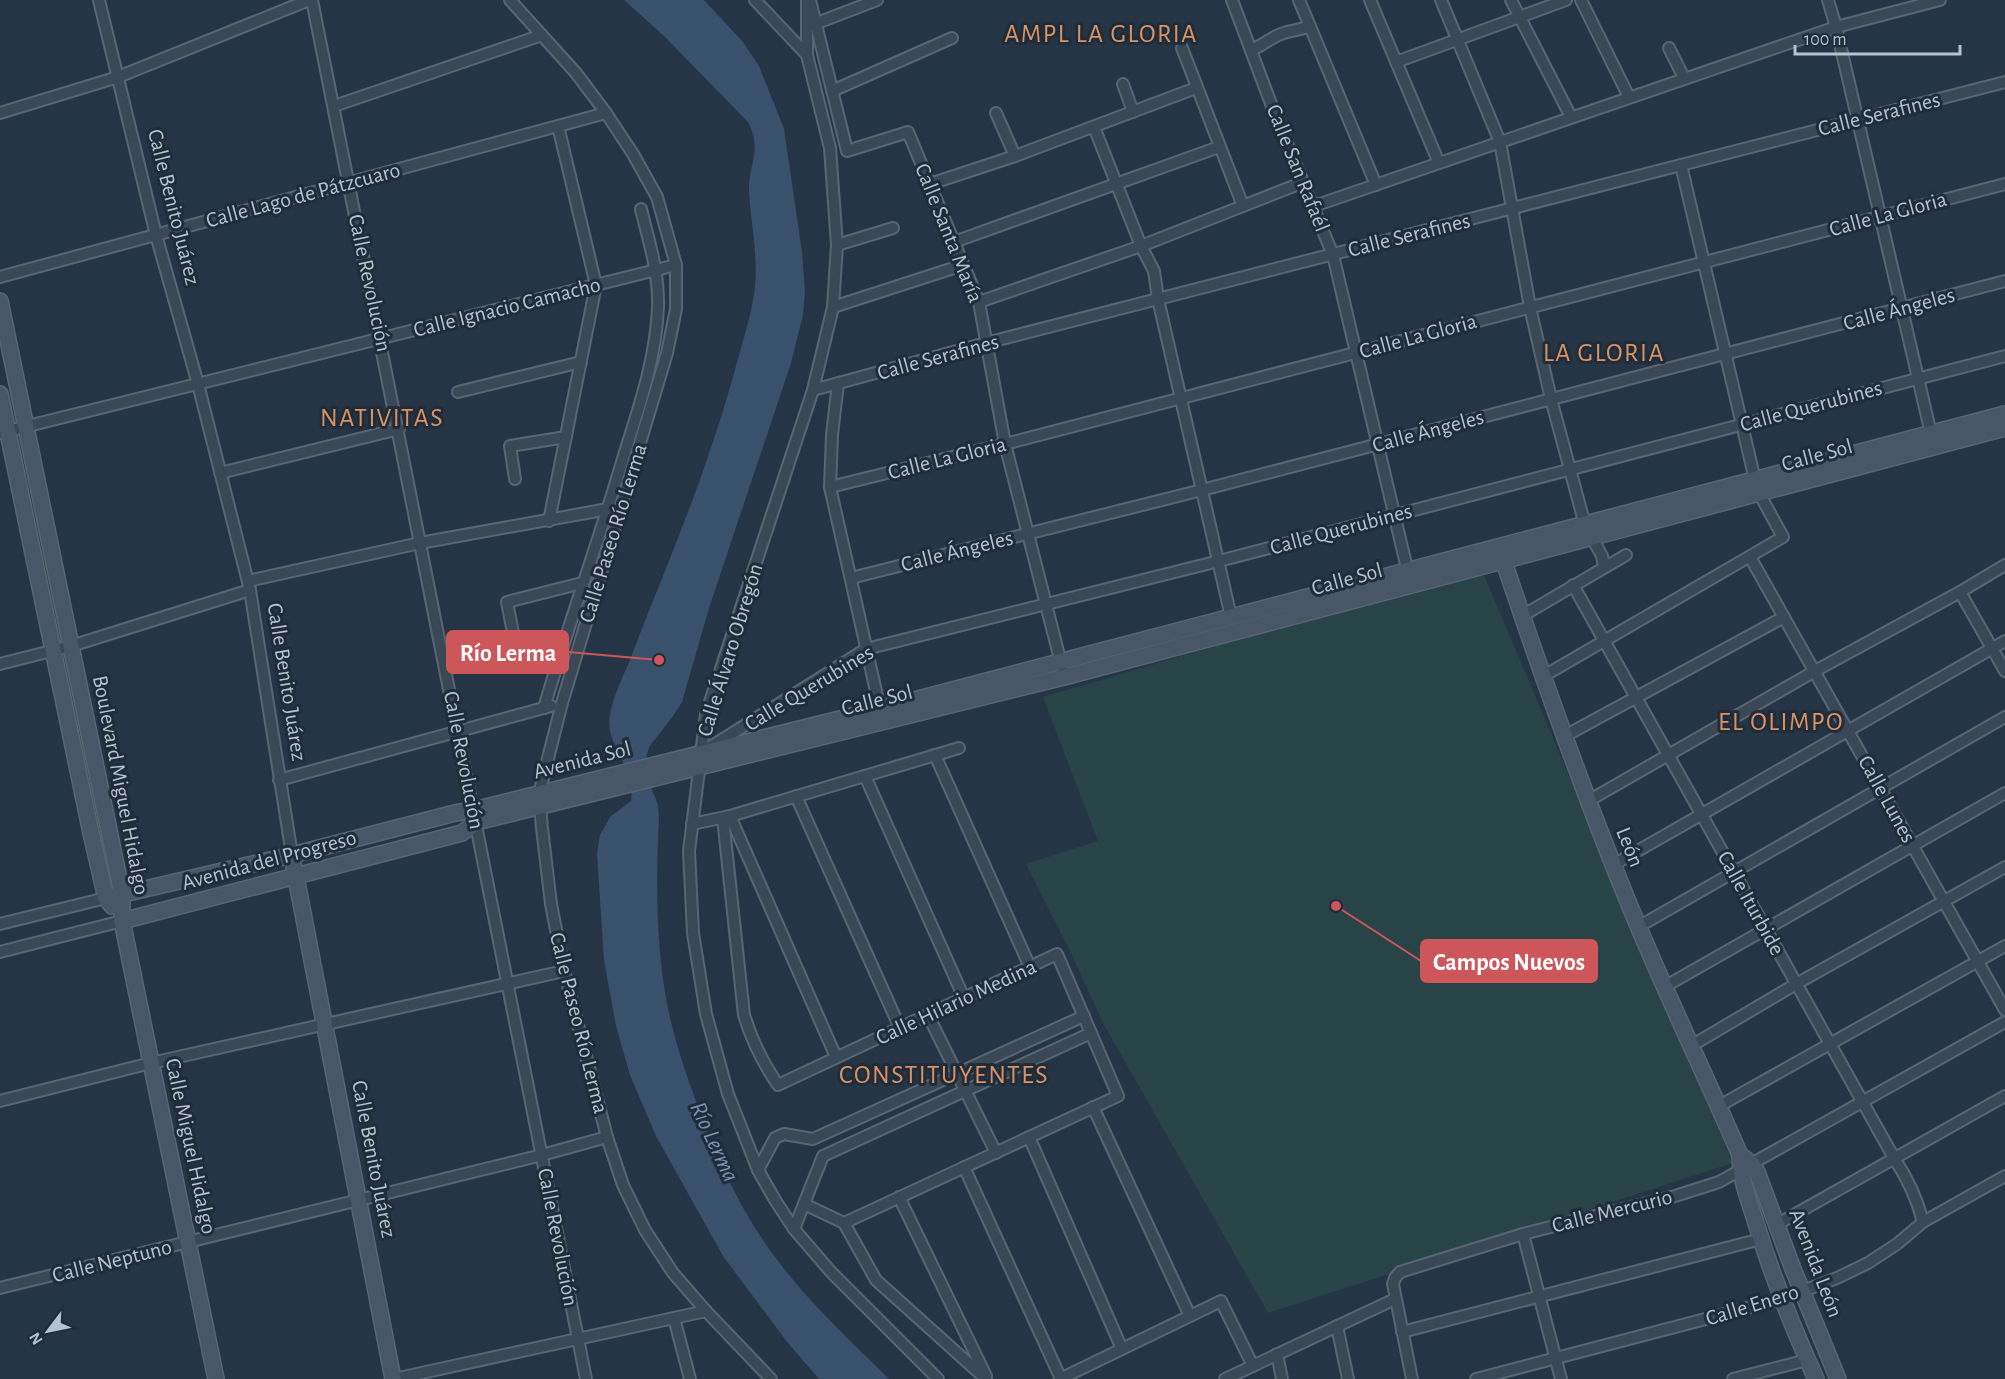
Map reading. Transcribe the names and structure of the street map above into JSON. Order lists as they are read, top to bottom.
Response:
{
  "streets": {
    "street": [
      "Calle Serafines",
      "Calle San Rafaél",
      "Calle Lago de Pátzcuaro",
      "Calle Benito Juárez",
      "Calle La Gloria",
      "Calle Santa María",
      "Calle Revolución",
      "Calle Ignacio Camacho",
      "Calle Ángeles",
      "Calle Querubines",
      "Calle Sol",
      "Calle Paseo Río Lerma",
      "Calle Álvaro Obregón",
      "Avenida Sol",
      "Boulevard Miguel Hidalgo",
      "Calle Lunes",
      "León",
      "Avenida del Progreso",
      "Calle Iturbide",
      "Calle Hilario Medina",
      "Calle Miguel Hidalgo",
      "Calle Mercurio",
      "Calle Neptuno",
      "Avenida León",
      "Calle Enero"
    ]
  },
  "crossings": [
    ["Calle Serafines", "Calle San Rafaél"],
    ["Calle Serafines", "Calle Santa María"],
    ["Calle Serafines", "Calle Álvaro Obregón"],
    ["Calle San Rafaél", "Calle La Gloria"],
    ["Calle San Rafaél", "Calle Ángeles"],
    ["Calle San Rafaél", "Calle Querubines"],
    ["Calle San Rafaél", "Calle Sol"],
    ["Calle Lago de Pátzcuaro", "Calle Benito Juárez"],
    ["Calle Lago de Pátzcuaro", "Calle Revolución"],
    ["Calle Lago de Pátzcuaro", "Calle Paseo Río Lerma"],
    ["Calle Benito Juárez", "Calle Ignacio Camacho"],
    ["Calle Benito Juárez", "Avenida del Progreso"],
    ["Calle Benito Juárez", "Calle Neptuno"],
    ["Calle La Gloria", "Calle Santa María"],
    ["Calle Santa María", "Calle Ángeles"],
    ["Calle Santa María", "Calle Querubines"],
    ["Calle Santa María", "Calle Sol"],
    ["Calle Revolución", "Calle Ignacio Camacho"],
    ["Calle Revolución", "Avenida Sol"],
    ["Calle Revolución", "Avenida del Progreso"],
    ["Calle Revolución", "Calle Neptuno"],
    ["Calle Ignacio Camacho", "Calle Paseo Río Lerma"],
    ["Calle Ignacio Camacho", "Boulevard Miguel Hidalgo"],
    ["Calle Querubines", "Calle Sol"],
    ["Calle Querubines", "Calle Álvaro Obregón"],
    ["Calle Querubines", "Avenida Sol"],
    ["Calle Sol", "Calle Álvaro Obregón"],
    ["Calle Sol", "Avenida Sol"],
    ["Calle Sol", "León"],
    ["Calle Paseo Río Lerma", "Avenida Sol"],
    ["Calle Paseo Río Lerma", "Calle Neptuno"],
    ["Calle Álvaro Obregón", "Avenida Sol"],
    ["Avenida Sol", "Avenida del Progreso"],
    ["Boulevard Miguel Hidalgo", "Avenida del Progreso"],
    ["Boulevard Miguel Hidalgo", "Calle Miguel Hidalgo"],
    ["León", "Calle Mercurio"],
    ["León", "Avenida León"],
    ["Avenida del Progreso", "Calle Miguel Hidalgo"],
    ["Calle Iturbide", "Calle Mercurio"],
    ["Calle Iturbide", "Calle Enero"],
    ["Calle Miguel Hidalgo", "Calle Neptuno"],
    ["Calle Mercurio", "Avenida León"],
    ["Avenida León", "Calle Enero"]
  ],
  "districts": [
    "AMPL LA GLORIA",
    "LA GLORIA",
    "NATIVITAS",
    "EL OLIMPO",
    "CONSTITUYENTES"
  ],
  "water": ["Río Lerma"],
  "places": ["Río Lerma", "Campos Nuevos"],
  "scale_bar": "100 m",
  "north": "bottom left"
}
